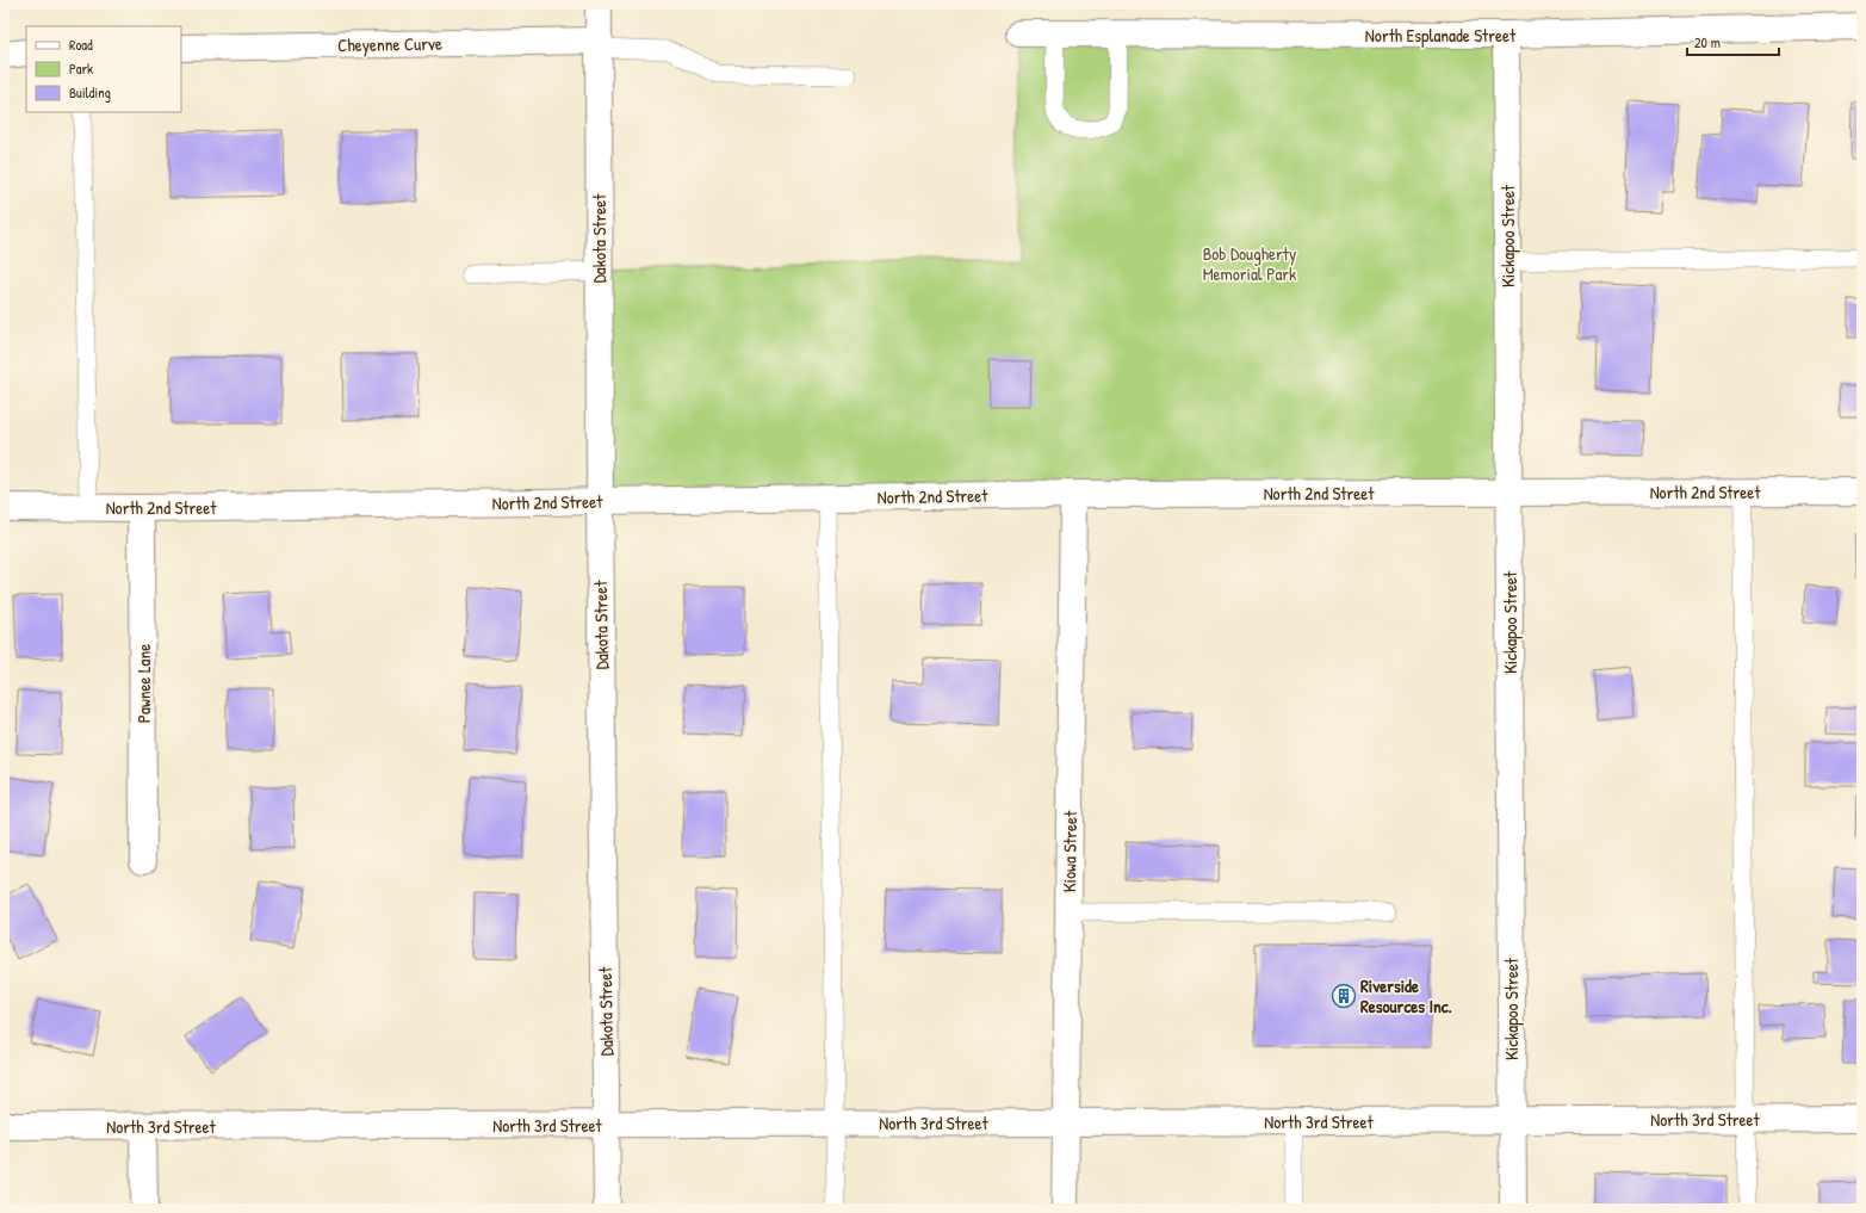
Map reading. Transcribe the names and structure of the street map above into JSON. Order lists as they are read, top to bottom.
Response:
{
  "streets": {
    "street": [
      "North Esplanade Street",
      "Cheyenne Curve",
      "Kickapoo Street",
      "Dakota Street",
      "North 2nd Street",
      "Pawnee Lane",
      "Kiowa Street",
      "North 3rd Street"
    ]
  },
  "crossings": [
    ["North Esplanade Street", "Kickapoo Street"],
    ["Cheyenne Curve", "Dakota Street"],
    ["Kickapoo Street", "North 2nd Street"],
    ["Kickapoo Street", "North 3rd Street"],
    ["Dakota Street", "North 2nd Street"],
    ["Dakota Street", "North 3rd Street"],
    ["North 2nd Street", "Pawnee Lane"],
    ["North 2nd Street", "Kiowa Street"],
    ["Kiowa Street", "North 3rd Street"]
  ],
  "parks": ["Bob Dougherty Memorial Park"],
  "places": {
    "building": ["Riverside Resources Inc."]
  },
  "legend": ["Road", "Park", "Building"],
  "scale_bar": "20 m"
}
